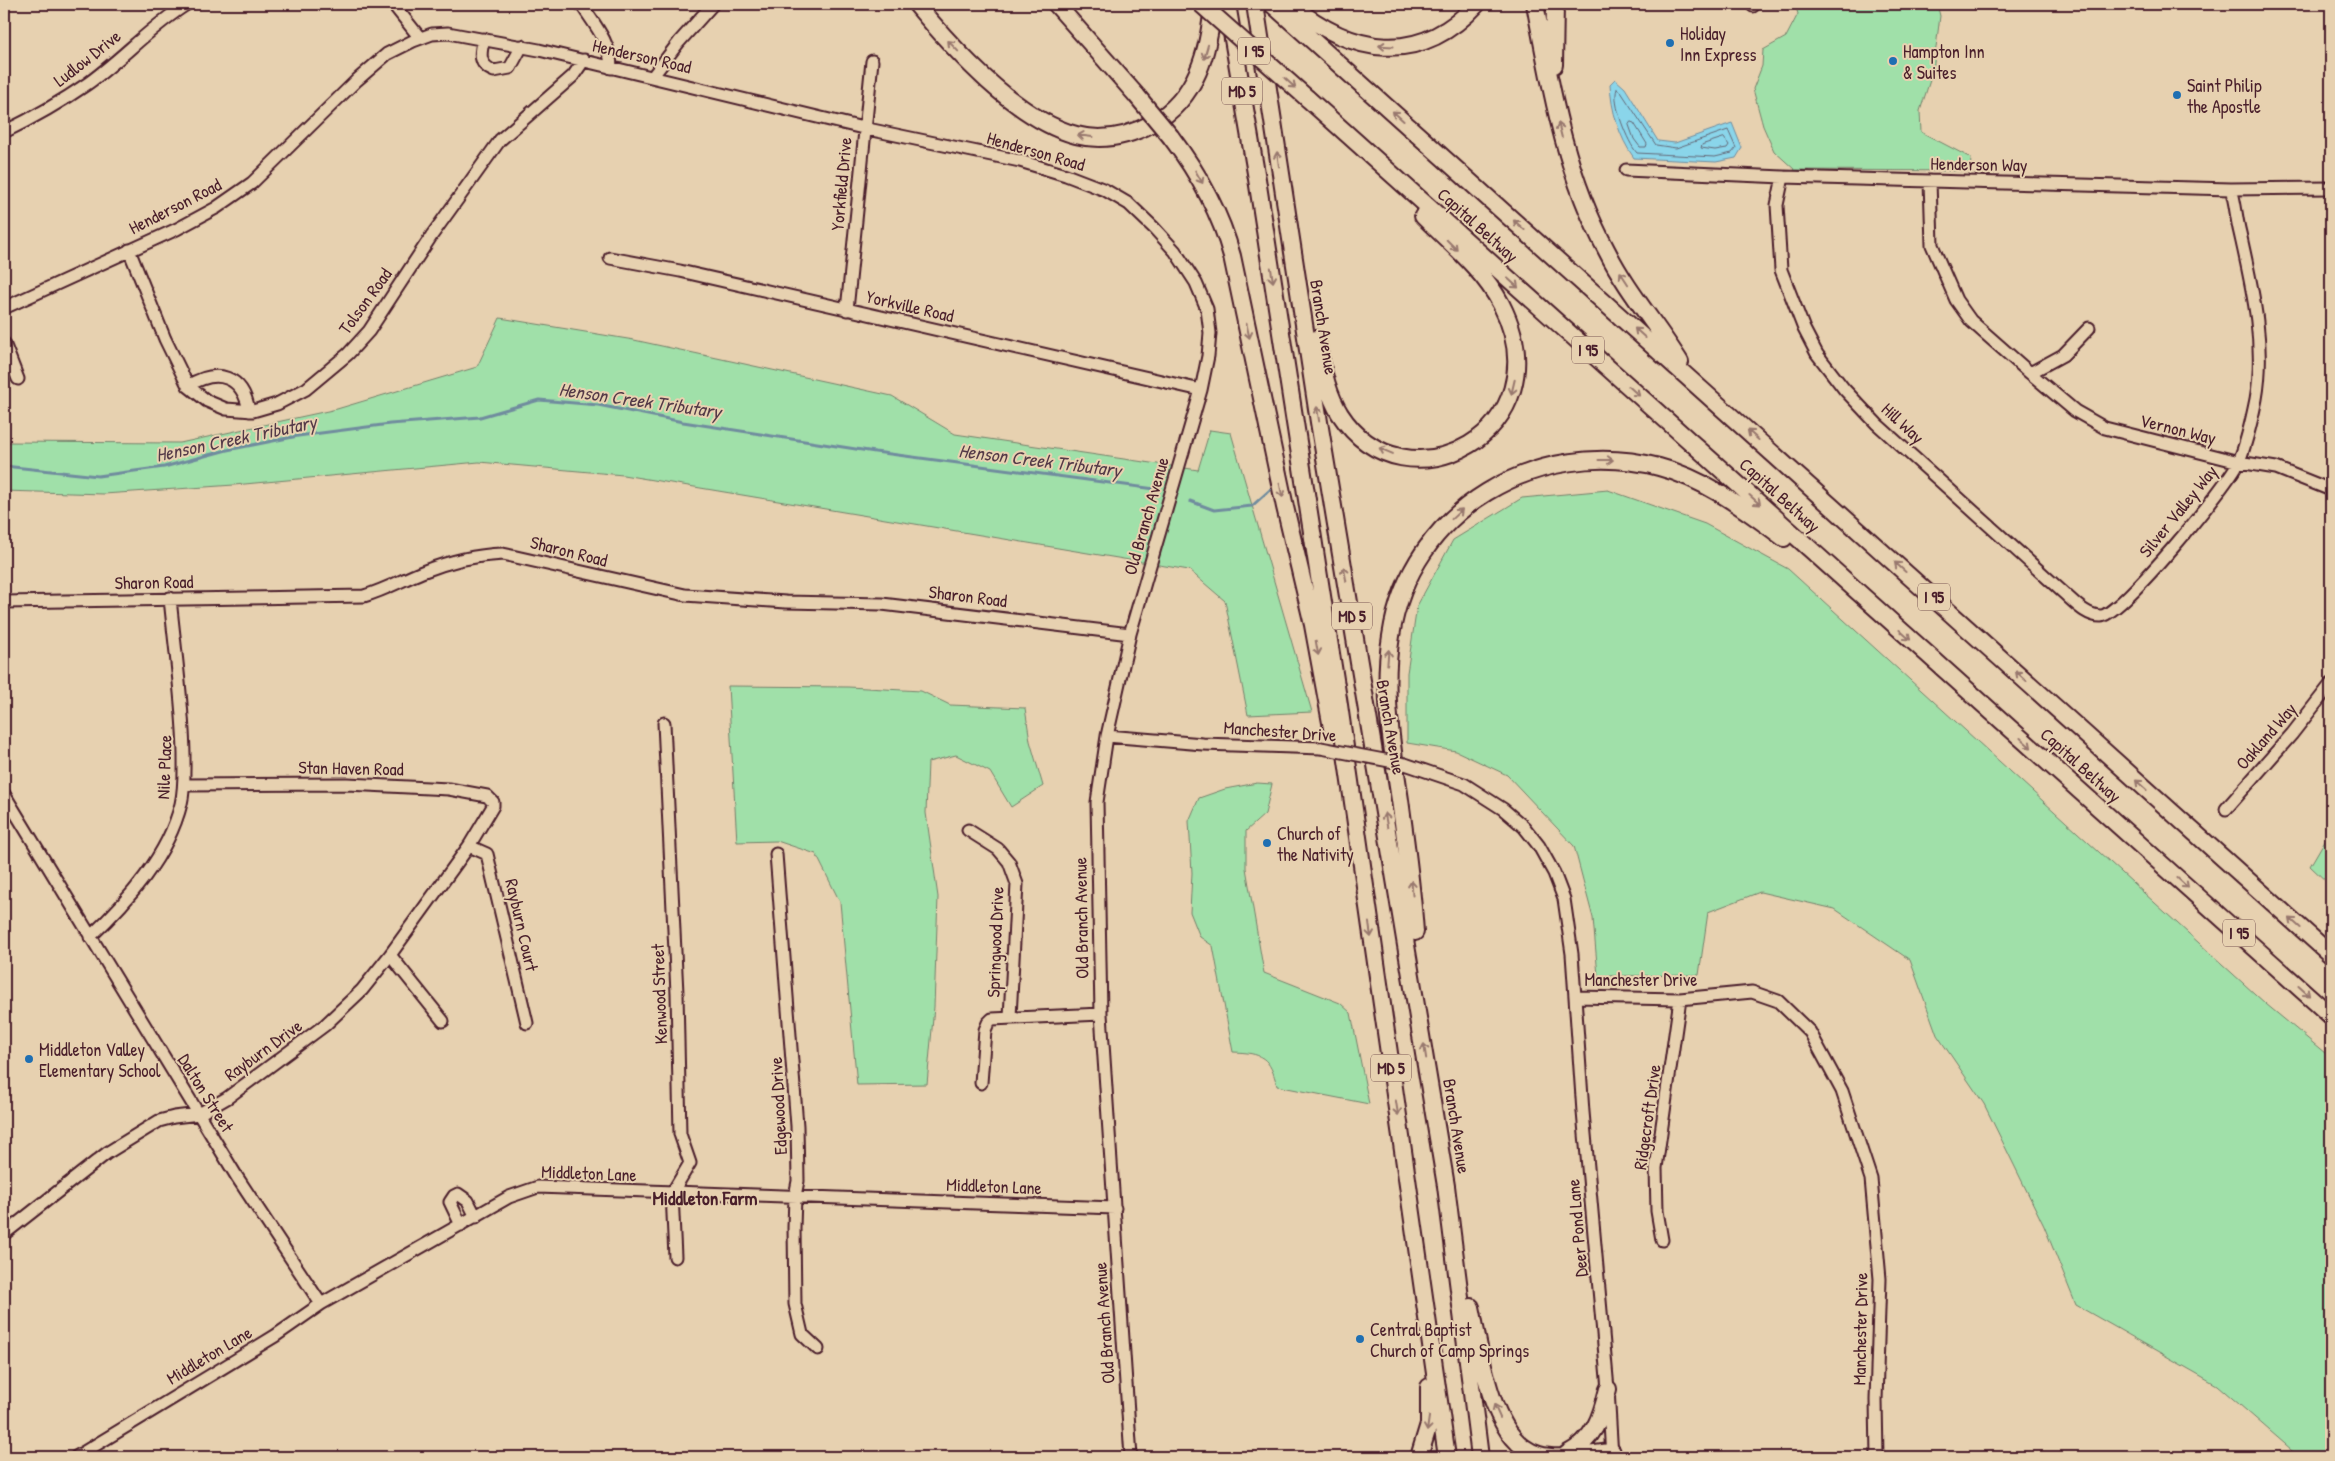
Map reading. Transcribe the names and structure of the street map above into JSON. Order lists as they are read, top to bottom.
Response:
{
  "streets": {
    "highway": [
      "I 95",
      "MD 5",
      "Capital Beltway",
      "Branch Avenue"
    ],
    "street": [
      "Henderson Road",
      "Ludlow Drive",
      "Henderson Way",
      "Yorkfield Drive",
      "Tolson Road",
      "Yorkville Road",
      "Hill Way",
      "Vernon Way",
      "Silver Valley Way",
      "Old Branch Avenue",
      "Sharon Road",
      "Manchester Drive",
      "Oakland Way",
      "Nile Place",
      "Stan Haven Road",
      "Rayburn Court",
      "Springwood Drive",
      "Kenwood Street",
      "Rayburn Drive",
      "Dalton Street",
      "Edgewood Drive",
      "Ridgecroft Drive",
      "Middleton Lane",
      "Deer Pond Lane"
    ]
  },
  "crossings": [
    ["Henderson Road", "Yorkfield Drive"],
    ["Henderson Road", "Tolson Road"],
    ["Henderson Road", "Yorkville Road"],
    ["Henderson Road", "Old Branch Avenue"],
    ["Henderson Way", "Hill Way"],
    ["Henderson Way", "Vernon Way"],
    ["Henderson Way", "Silver Valley Way"],
    ["Yorkfield Drive", "Yorkville Road"],
    ["Yorkville Road", "Old Branch Avenue"],
    ["Hill Way", "Silver Valley Way"],
    ["Vernon Way", "Silver Valley Way"],
    ["Old Branch Avenue", "Sharon Road"],
    ["Old Branch Avenue", "Manchester Drive"],
    ["Old Branch Avenue", "Middleton Lane"],
    ["Sharon Road", "Nile Place"],
    ["Manchester Drive", "Ridgecroft Drive"],
    ["Manchester Drive", "Deer Pond Lane"],
    ["Nile Place", "Stan Haven Road"],
    ["Nile Place", "Dalton Street"],
    ["Stan Haven Road", "Rayburn Drive"],
    ["Rayburn Court", "Rayburn Drive"],
    ["Kenwood Street", "Middleton Lane"],
    ["Rayburn Drive", "Dalton Street"],
    ["Dalton Street", "Middleton Lane"],
    ["Edgewood Drive", "Middleton Lane"]
  ],
  "districts": ["Middleton Farm"],
  "water": ["Henson Creek Tributary"],
  "places": [
    "Holiday Inn Express",
    "Hampton Inn & Suites",
    "Saint Philip the Apostle",
    "Church of the Nativity",
    "Middleton Valley Elementary School",
    "Central Baptist Church of Camp Springs"
  ]
}
